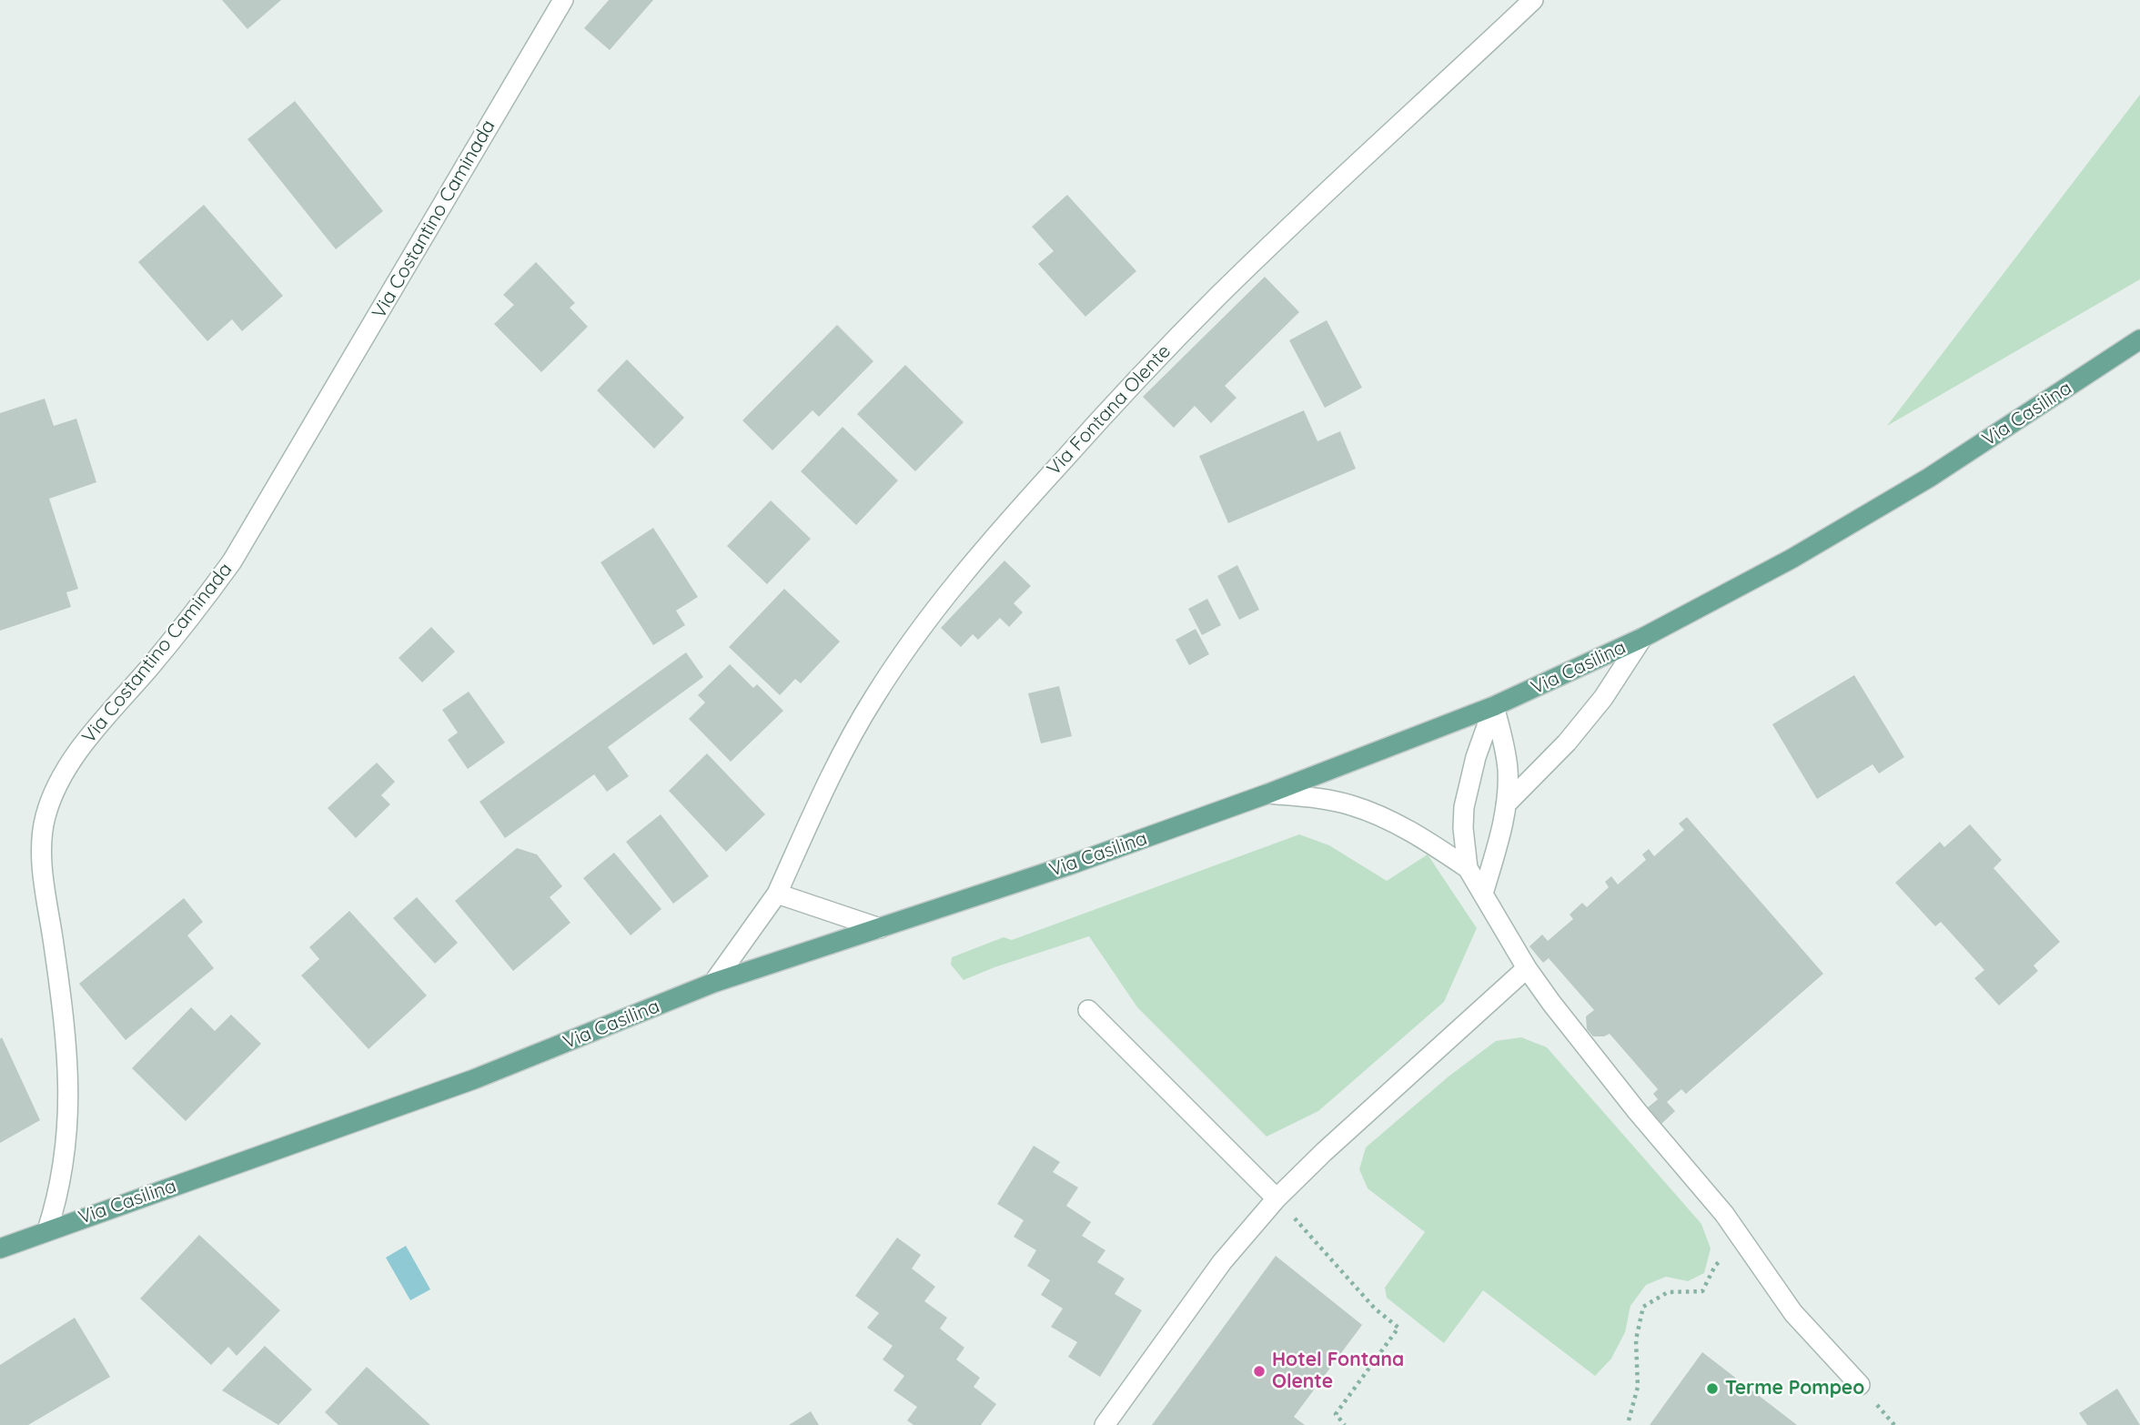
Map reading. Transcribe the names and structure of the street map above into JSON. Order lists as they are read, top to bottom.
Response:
{
  "streets": {
    "main road": ["Via Casilina"],
    "street": ["Via Costantino Caminada", "Via Fontana Olente"]
  },
  "crossings": [
    ["Via Costantino Caminada", "Via Casilina"],
    ["Via Fontana Olente", "Via Casilina"]
  ],
  "places": ["Hotel Fontana Olente", "Terme Pompeo"]
}
